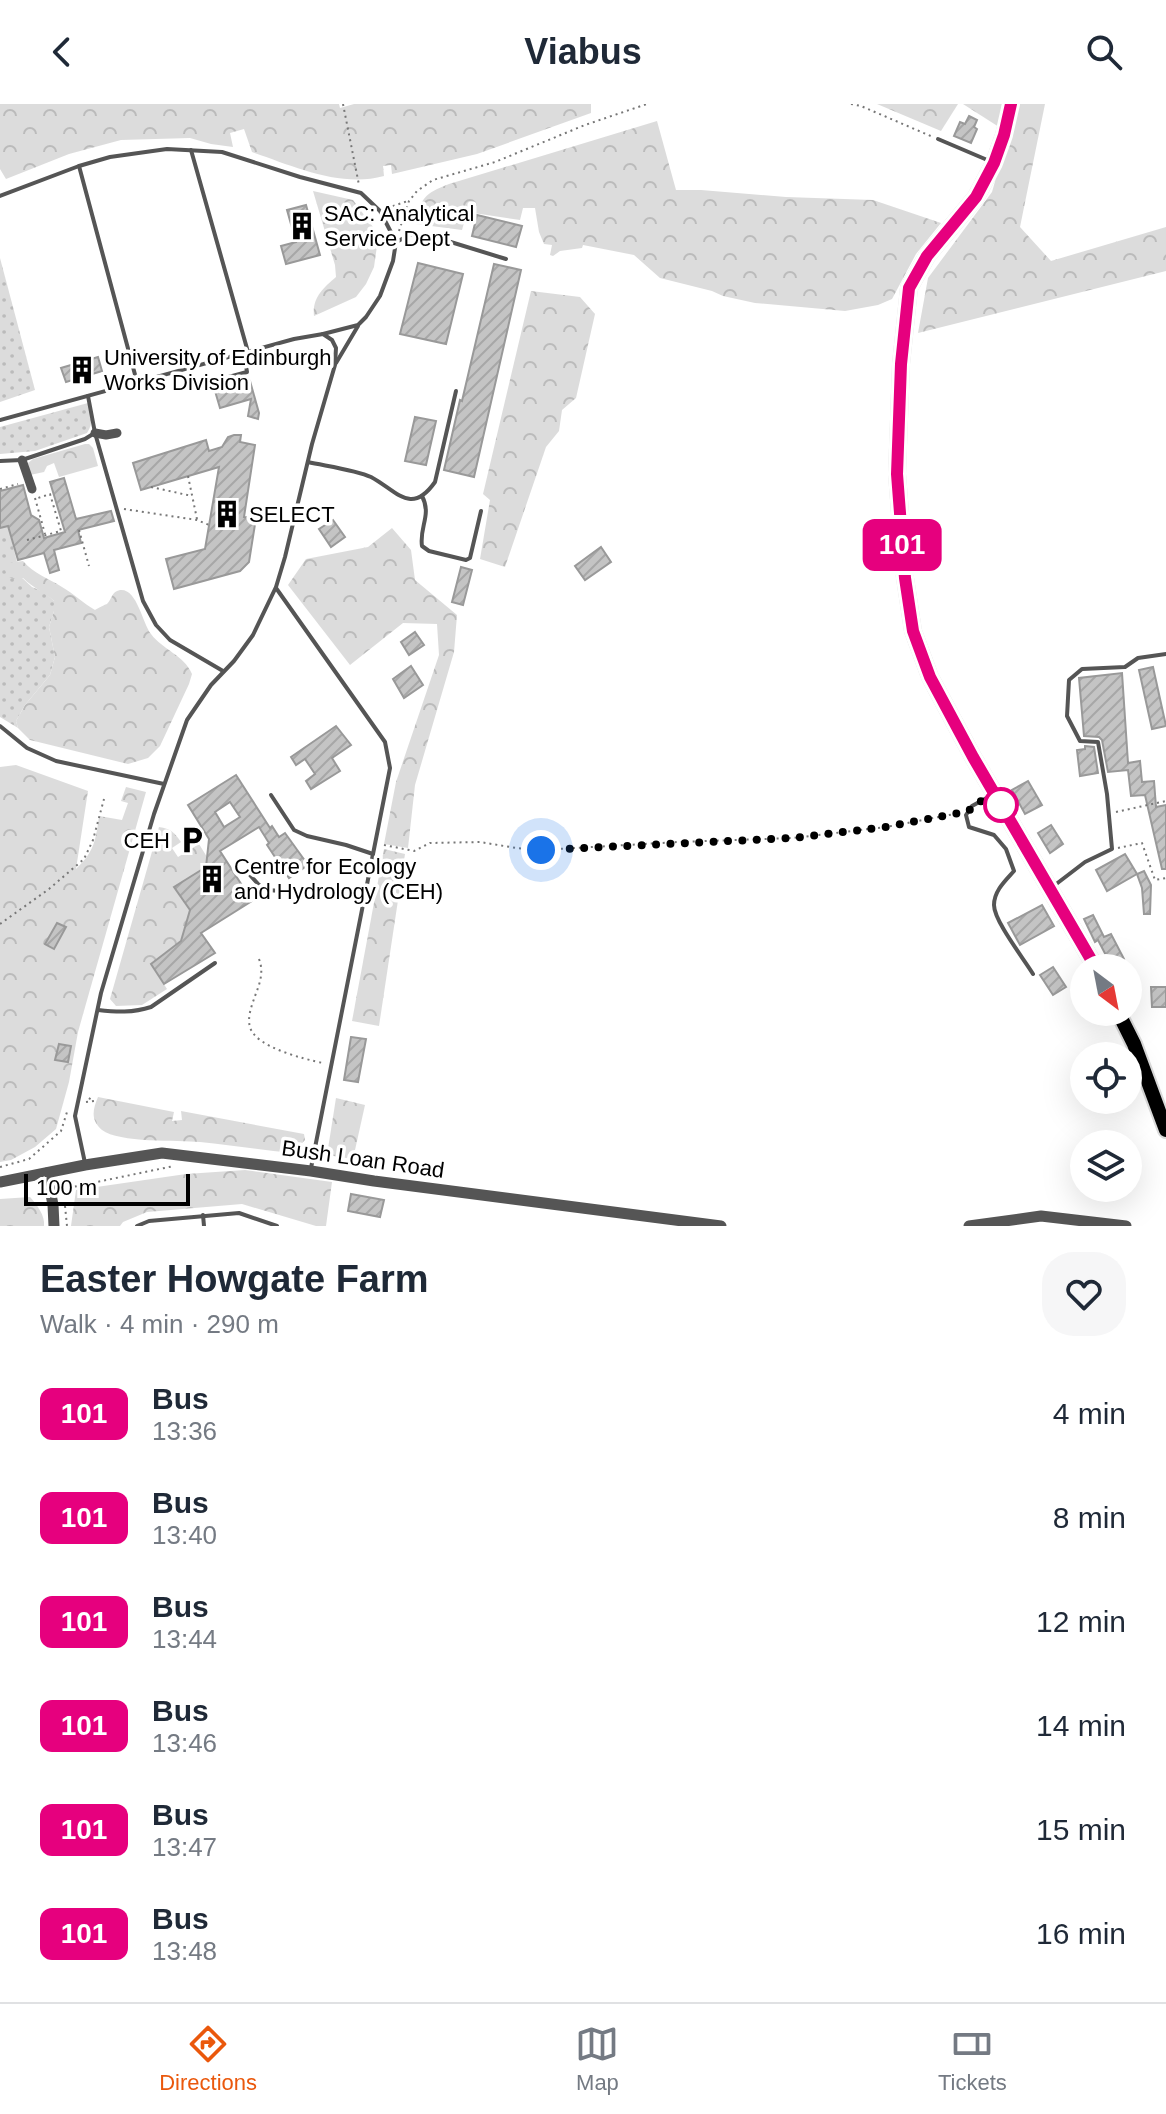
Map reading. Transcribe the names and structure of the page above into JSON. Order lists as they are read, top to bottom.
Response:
{
  "streets": {
    "street": ["Bush Loan Road"]
  },
  "places": {
    "building": [
      "SAC: Analytical Service Dept",
      "University of Edinburgh Works Division",
      "SELECT",
      "Centre for Ecology and Hydrology (CEH)"
    ],
    "parking": ["CEH"]
  },
  "lines": ["bus line 101"],
  "scale_bar": "100 m",
  "north": "bottom right",
  "page": {
    "header": "Viabus",
    "on_map": "101",
    "scale": "100 m",
    "heading": ["Easter Howgate Farm", "Walk · 4 min · 290 m"],
    "list": [
      {
        "mark": "101",
        "name": "Bus",
        "note": "13:36",
        "value": "4 min"
      },
      {
        "mark": "101",
        "name": "Bus",
        "note": "13:40",
        "value": "8 min"
      },
      {
        "mark": "101",
        "name": "Bus",
        "note": "13:44",
        "value": "12 min"
      },
      {
        "mark": "101",
        "name": "Bus",
        "note": "13:46",
        "value": "14 min"
      },
      {
        "mark": "101",
        "name": "Bus",
        "note": "13:47",
        "value": "15 min"
      },
      {
        "mark": "101",
        "name": "Bus",
        "note": "13:48",
        "value": "16 min"
      }
    ],
    "tabs": ["Directions", "Map", "Tickets"]
  }
}
